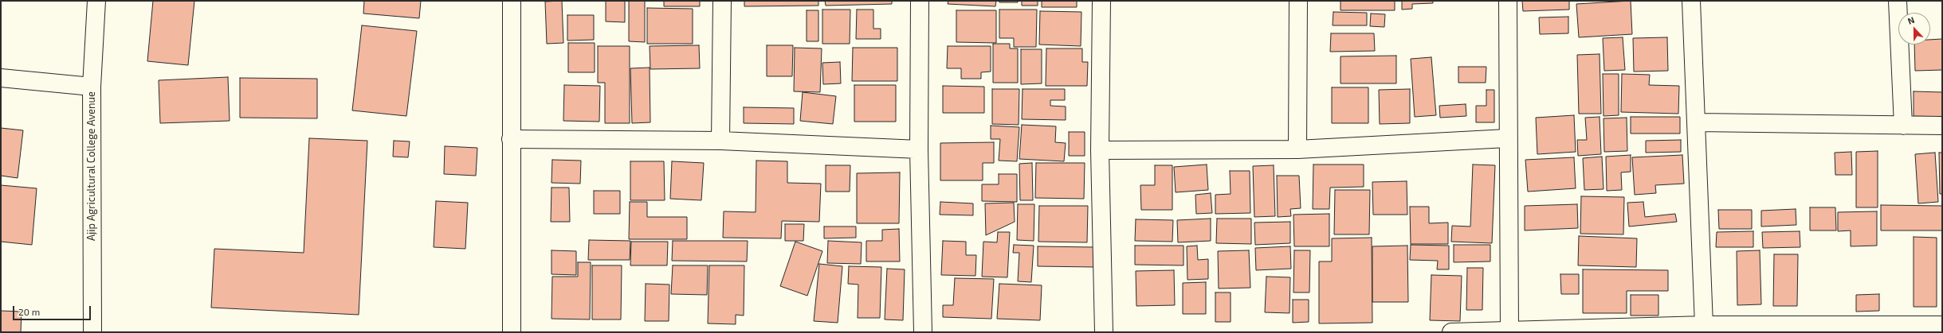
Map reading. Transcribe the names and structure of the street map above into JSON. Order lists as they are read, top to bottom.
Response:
{
  "streets": {
    "street": ["Ajip Agricultural College Avenue"]
  },
  "scale_bar": "20 m",
  "north": "top"
}
